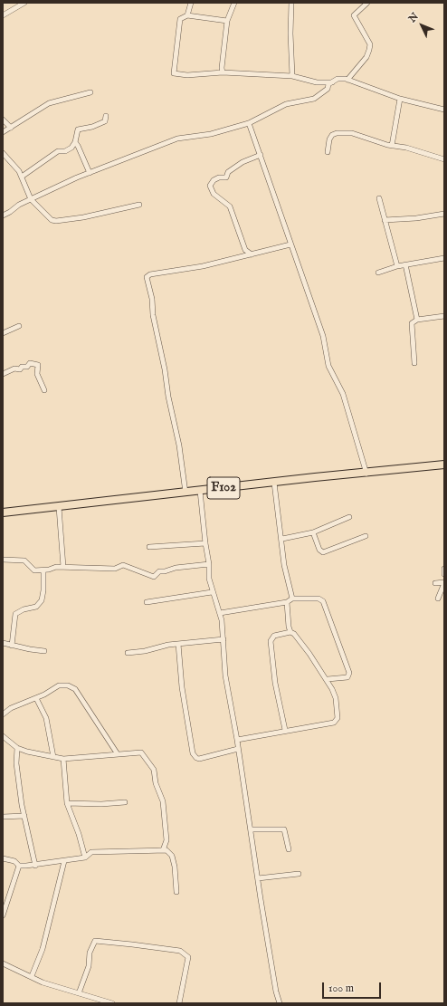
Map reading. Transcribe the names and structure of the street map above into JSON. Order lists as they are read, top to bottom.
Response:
{
  "streets": {
    "main road": ["F102"]
  },
  "scale_bar": "100 m",
  "north": "top left"
}
